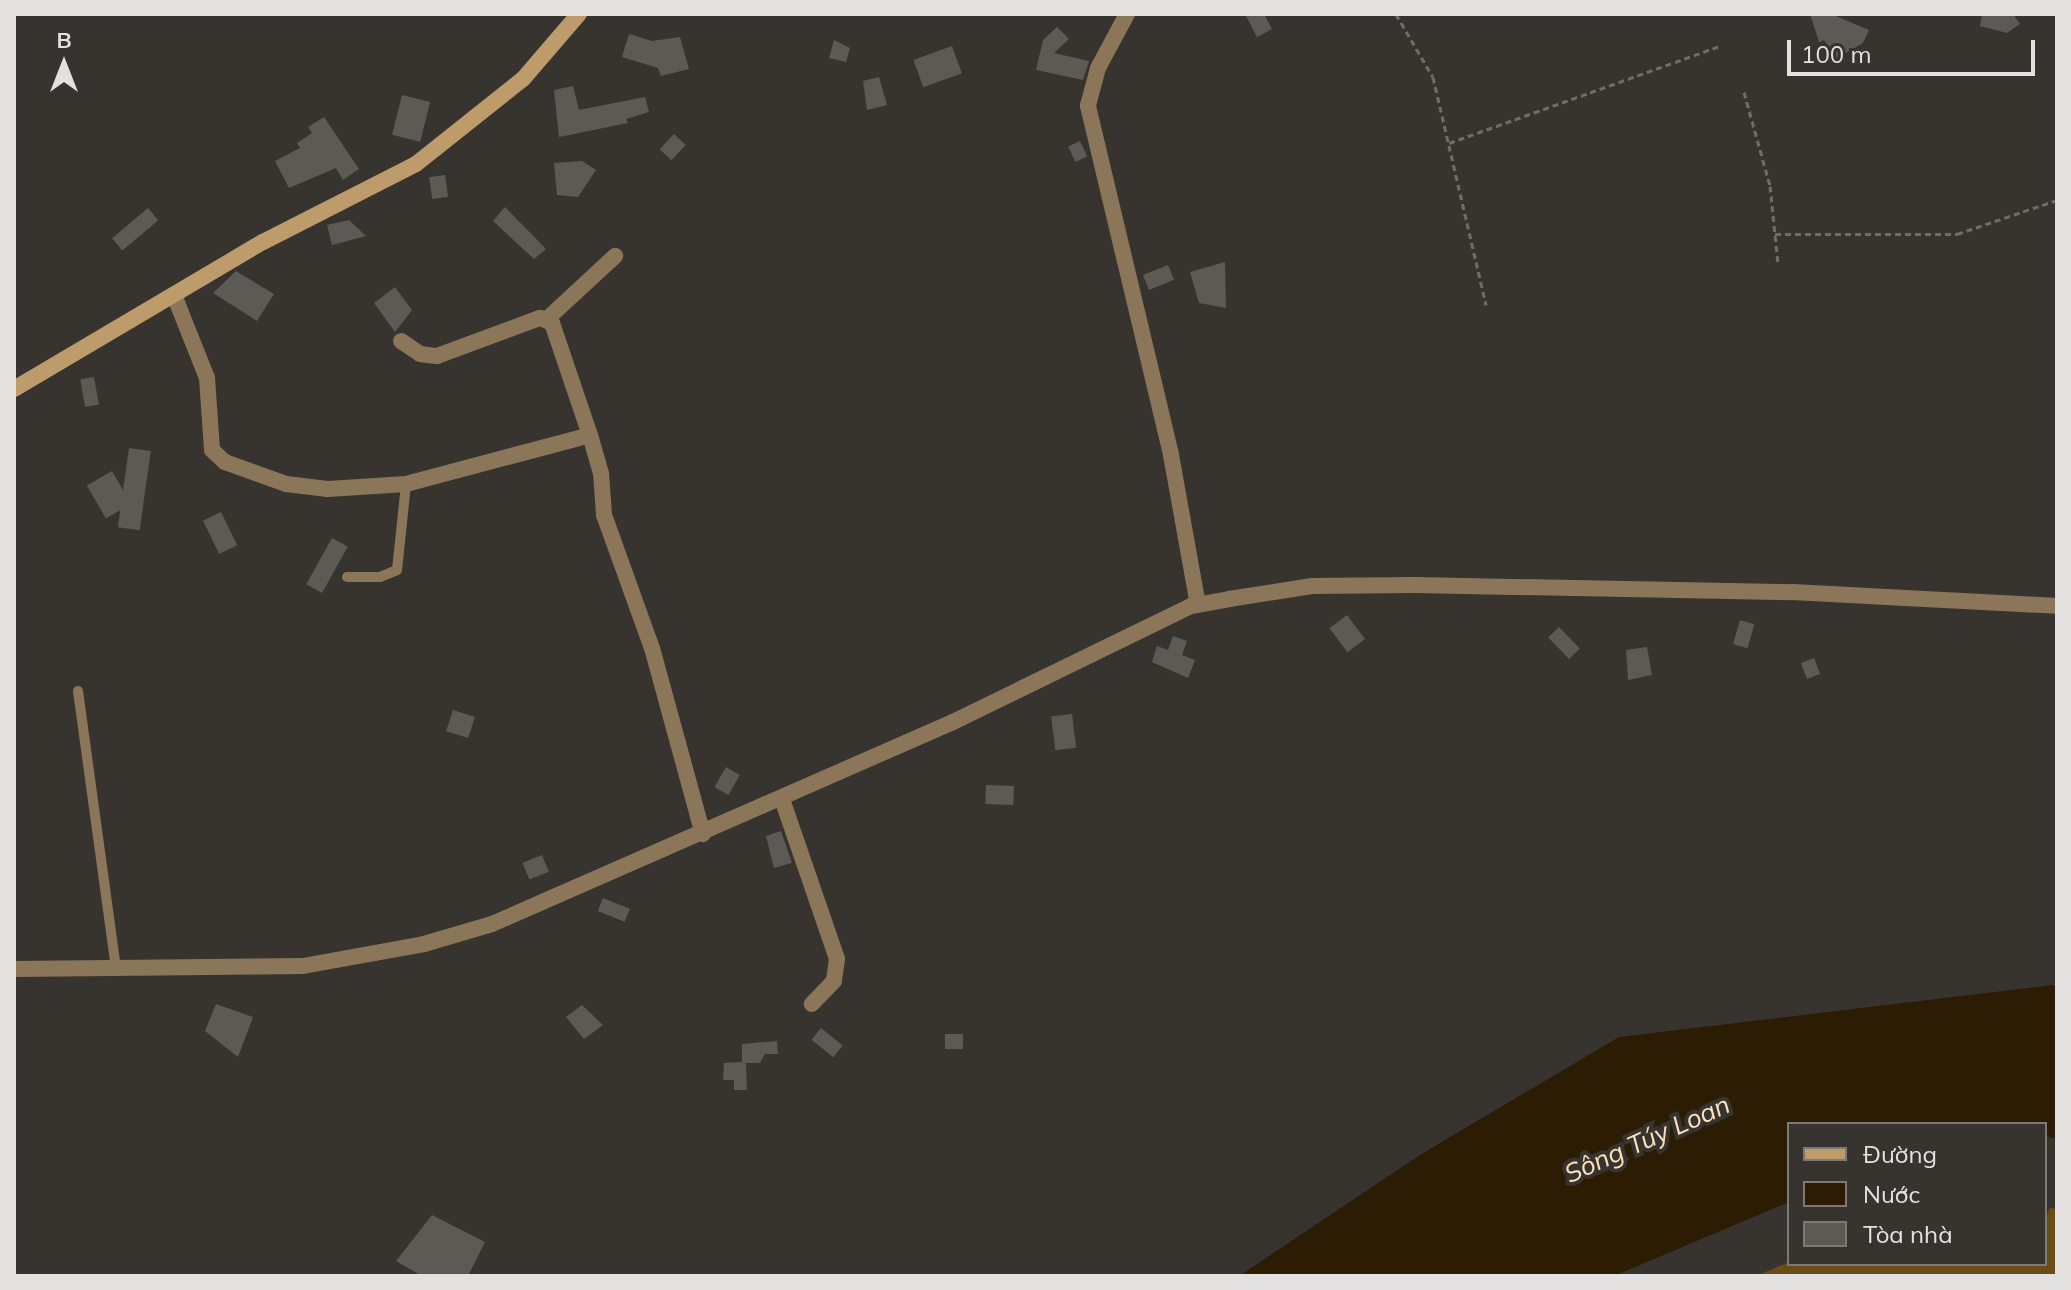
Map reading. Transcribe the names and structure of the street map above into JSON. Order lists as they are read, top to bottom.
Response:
{
  "water": ["Sông Túy Loan"],
  "legend": ["Đường", "Nước", "Tòa nhà"],
  "scale_bar": "100 m",
  "north": "top"
}
